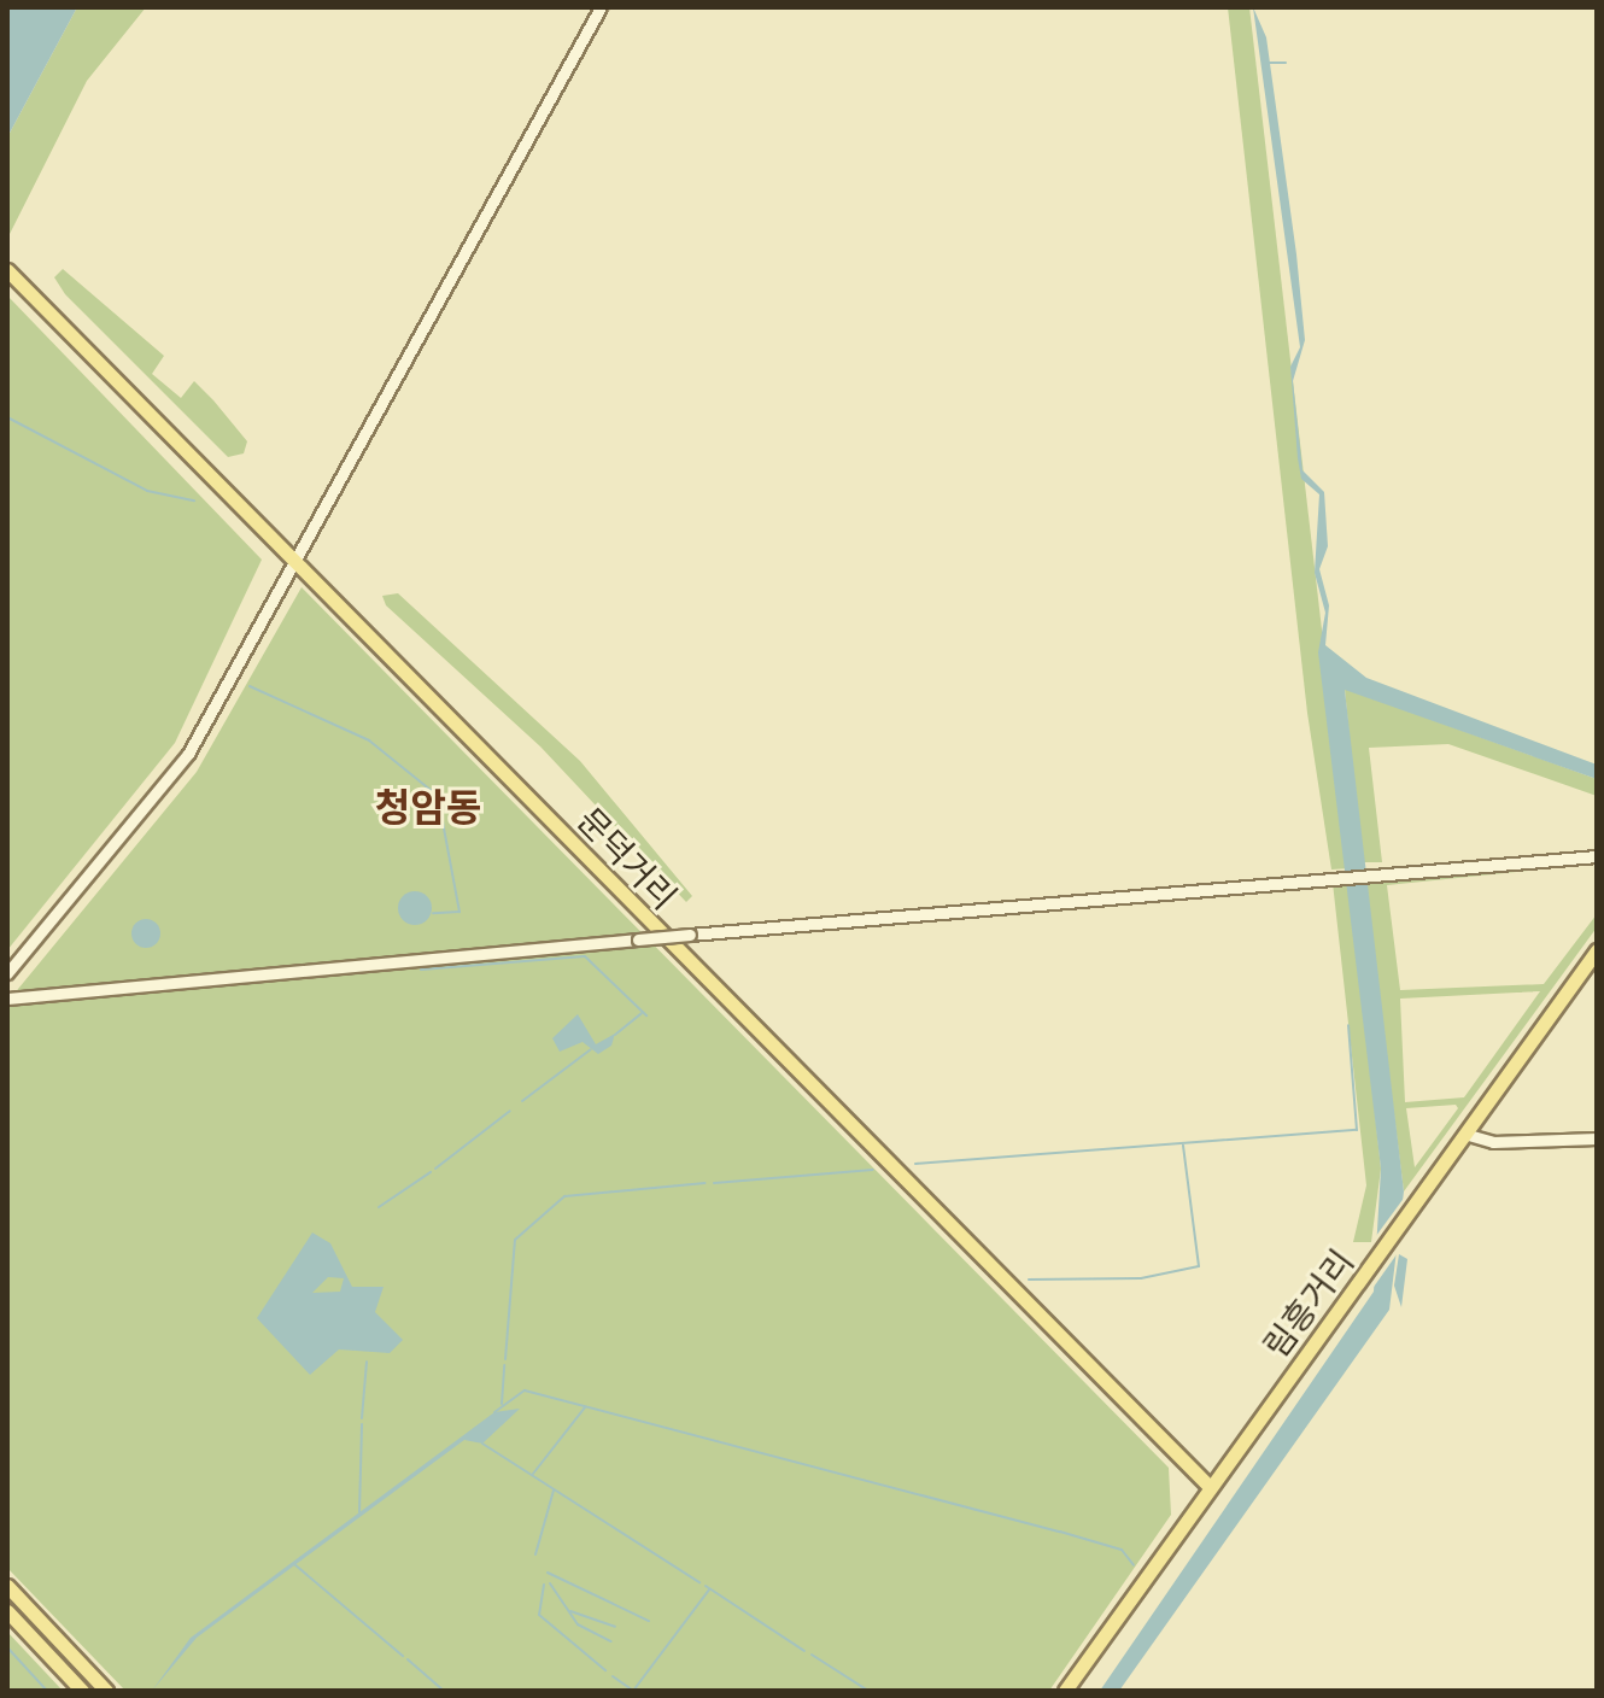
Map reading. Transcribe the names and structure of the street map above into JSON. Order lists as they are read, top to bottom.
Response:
{
  "streets": {
    "main road": ["문덕거리", "림흥거리"]
  },
  "crossings": [
    ["문덕거리", "림흥거리"]
  ],
  "districts": ["청암동"]
}
